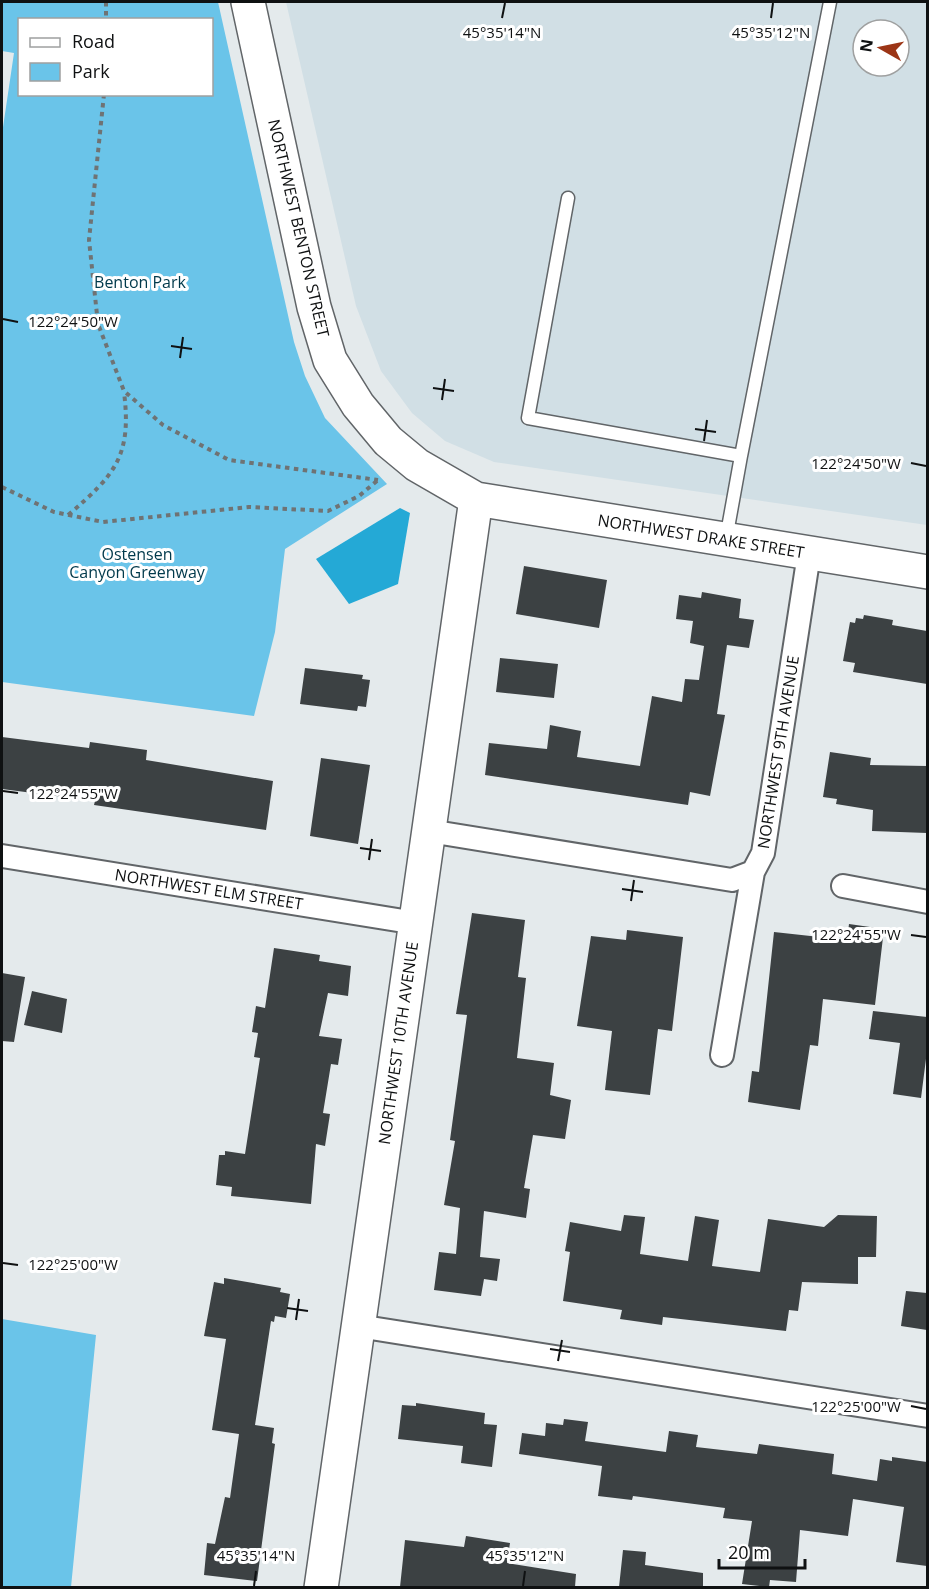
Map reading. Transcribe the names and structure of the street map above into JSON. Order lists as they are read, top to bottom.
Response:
{
  "streets": {
    "street": [
      "NORTHWEST BENTON STREET",
      "NORTHWEST DRAKE STREET",
      "NORTHWEST 9TH AVENUE",
      "NORTHWEST ELM STREET",
      "NORTHWEST 10TH AVENUE"
    ]
  },
  "crossings": [
    ["NORTHWEST BENTON STREET", "NORTHWEST DRAKE STREET"],
    ["NORTHWEST BENTON STREET", "NORTHWEST 10TH AVENUE"],
    ["NORTHWEST DRAKE STREET", "NORTHWEST 9TH AVENUE"],
    ["NORTHWEST DRAKE STREET", "NORTHWEST 10TH AVENUE"],
    ["NORTHWEST ELM STREET", "NORTHWEST 10TH AVENUE"]
  ],
  "parks": ["Benton Park", "Ostensen Canyon Greenway"],
  "legend": ["Road", "Park"],
  "scale_bar": "20 m",
  "north": "left",
  "coordinates": [
    "45°35'14\"N",
    "45°35'12\"N",
    "122°24'50\"W",
    "122°24'55\"W",
    "122°25'00\"W"
  ]
}
